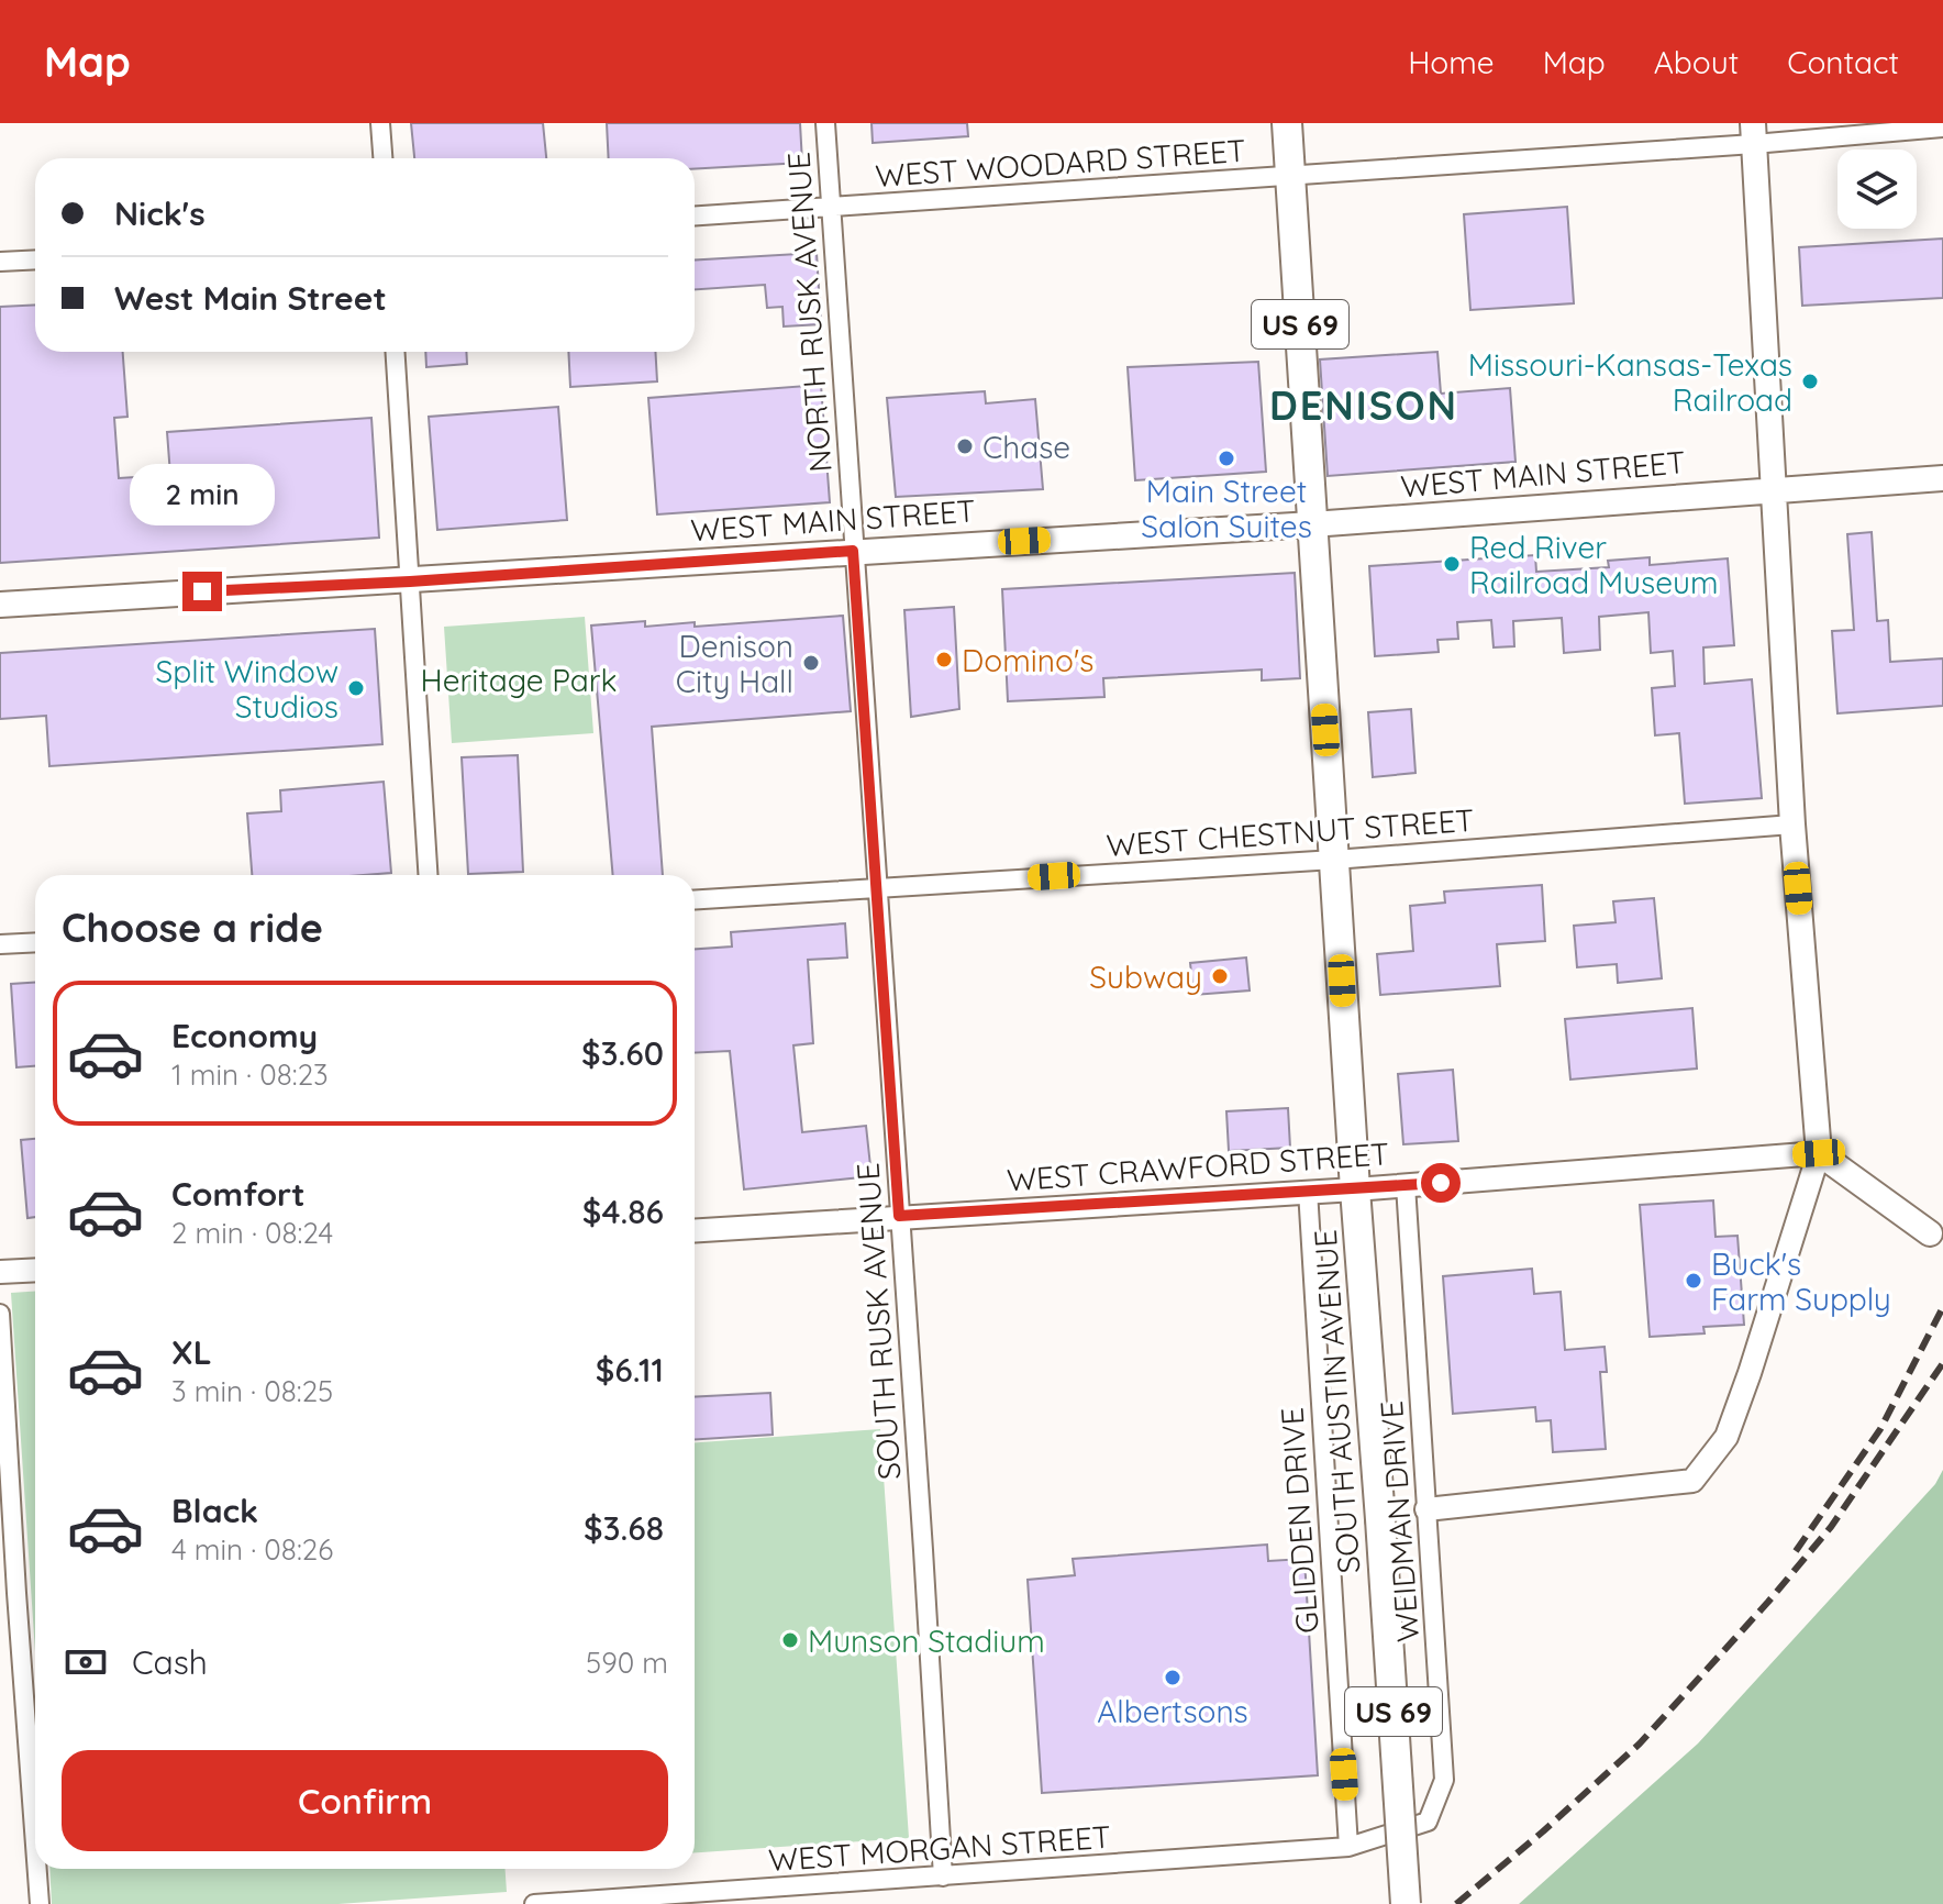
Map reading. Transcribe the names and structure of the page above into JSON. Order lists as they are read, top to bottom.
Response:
{
  "streets": {
    "highway": ["US 69", "SOUTH AUSTIN AVENUE"],
    "main road": ["WEST MAIN STREET"],
    "street": [
      "WEST WOODARD STREET",
      "NORTH RUSK AVENUE",
      "WEST CHESTNUT STREET",
      "WEST CRAWFORD STREET",
      "SOUTH RUSK AVENUE",
      "GLIDDEN DRIVE",
      "WEIDMAN DRIVE",
      "WEST MORGAN STREET"
    ]
  },
  "crossings": [
    ["WEST WOODARD STREET", "NORTH RUSK AVENUE"],
    ["WEST WOODARD STREET", "US 69"],
    ["NORTH RUSK AVENUE", "WEST MAIN STREET"],
    ["NORTH RUSK AVENUE", "SOUTH RUSK AVENUE"],
    ["US 69", "WEST MAIN STREET"],
    ["US 69", "SOUTH AUSTIN AVENUE"],
    ["WEST MAIN STREET", "SOUTH RUSK AVENUE"],
    ["WEST MAIN STREET", "SOUTH AUSTIN AVENUE"],
    ["WEST CHESTNUT STREET", "SOUTH RUSK AVENUE"],
    ["WEST CHESTNUT STREET", "SOUTH AUSTIN AVENUE"],
    ["WEST CRAWFORD STREET", "SOUTH RUSK AVENUE"],
    ["WEST CRAWFORD STREET", "SOUTH AUSTIN AVENUE"],
    ["WEST CRAWFORD STREET", "GLIDDEN DRIVE"],
    ["WEST CRAWFORD STREET", "WEIDMAN DRIVE"],
    ["SOUTH RUSK AVENUE", "WEST MORGAN STREET"],
    ["GLIDDEN DRIVE", "WEIDMAN DRIVE"],
    ["GLIDDEN DRIVE", "WEST MORGAN STREET"],
    ["WEIDMAN DRIVE", "WEST MORGAN STREET"]
  ],
  "districts": ["DENISON"],
  "parks": ["Heritage Park"],
  "places": [
    "Missouri-Kansas-Texas Railroad",
    "Chase",
    "Main Street Salon Suites",
    "Red River Railroad Museum",
    "Domino's",
    "Denison City Hall",
    "Split Window Studios",
    "Subway",
    "Buck's Farm Supply",
    "Munson Stadium",
    "Albertsons"
  ],
  "page": {
    "header": "Map",
    "nav": [
      "Home",
      "Map",
      "About",
      "Contact"
    ],
    "banner": ["Nick's", "West Main Street"],
    "bubble": "2 min",
    "heading": "Choose a ride",
    "list": [
      {
        "name": "Economy",
        "note": "1 min · 08:23",
        "value": "$3.60"
      },
      {
        "name": "Comfort",
        "note": "2 min · 08:24",
        "value": "$4.86"
      },
      {
        "name": "XL",
        "note": "3 min · 08:25",
        "value": "$6.11"
      },
      {
        "name": "Black",
        "note": "4 min · 08:26",
        "value": "$3.68"
      }
    ],
    "pay": ["Cash", "590 m"],
    "buttons": "Confirm"
  }
}
